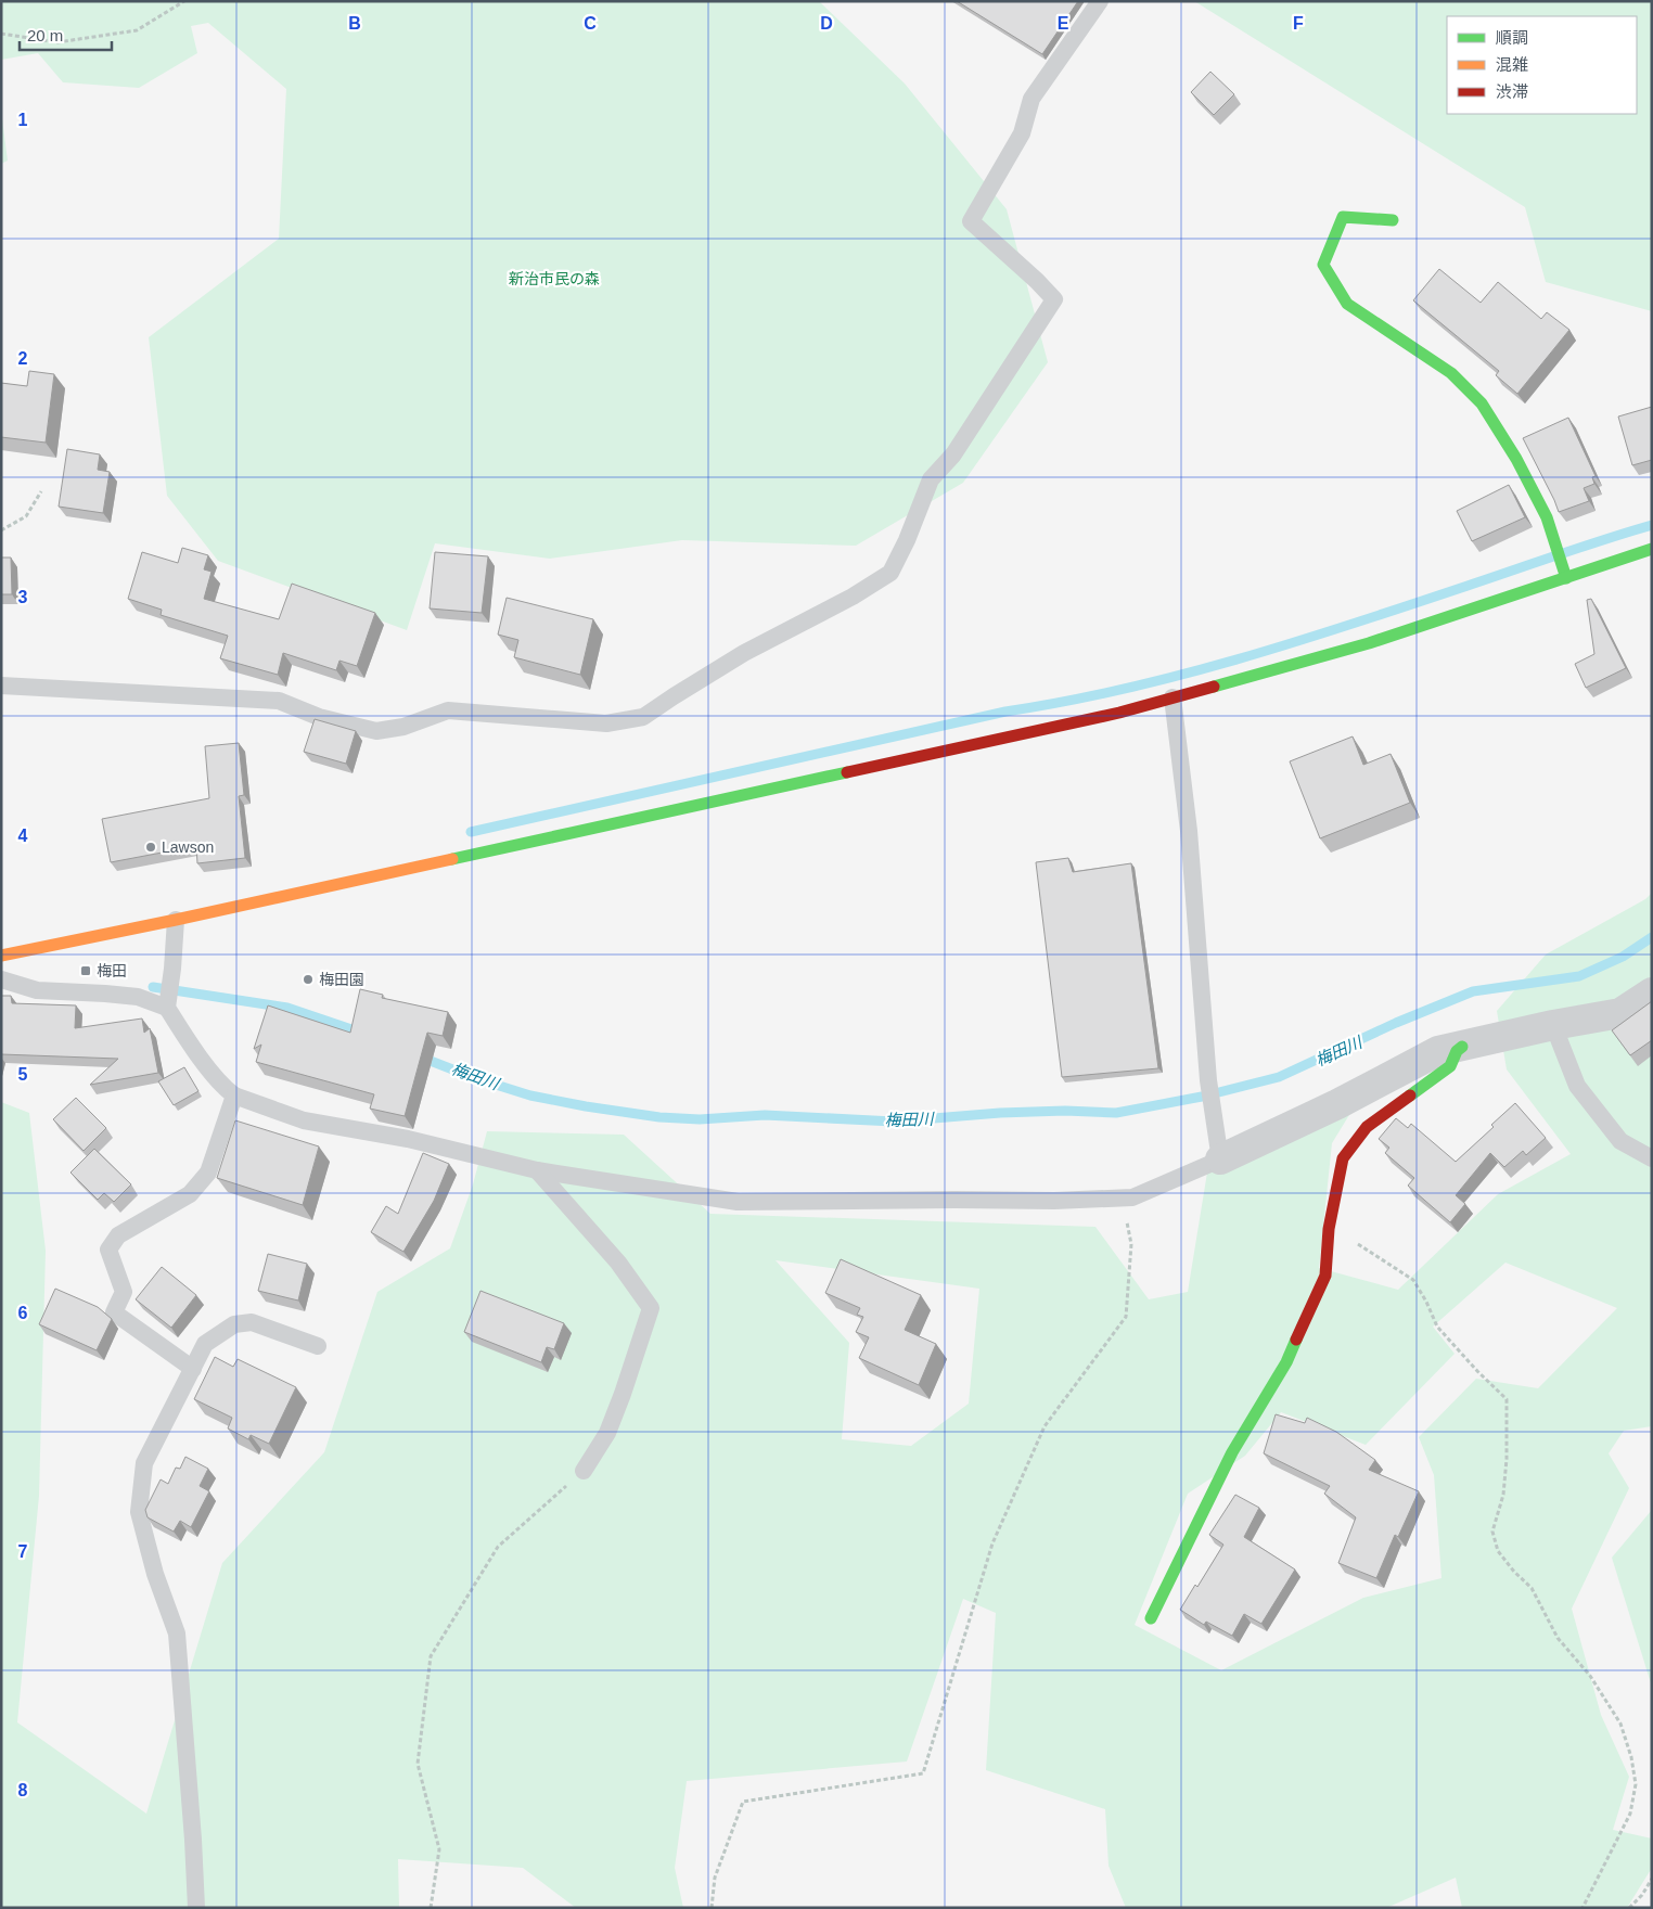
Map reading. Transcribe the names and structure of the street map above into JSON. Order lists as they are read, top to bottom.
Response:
{
  "water": ["梅田川"],
  "parks": ["新治市民の森"],
  "places": {
    "other": ["Lawson", "梅田園"],
    "transit": ["梅田"]
  },
  "legend": ["順調", "混雑", "渋滞"],
  "scale_bar": "20 m",
  "grid": {
    "columns": [
      "B",
      "C",
      "D",
      "E",
      "F"
    ],
    "rows": [
      "1",
      "2",
      "3",
      "4",
      "5",
      "6",
      "7",
      "8"
    ]
  }
}
